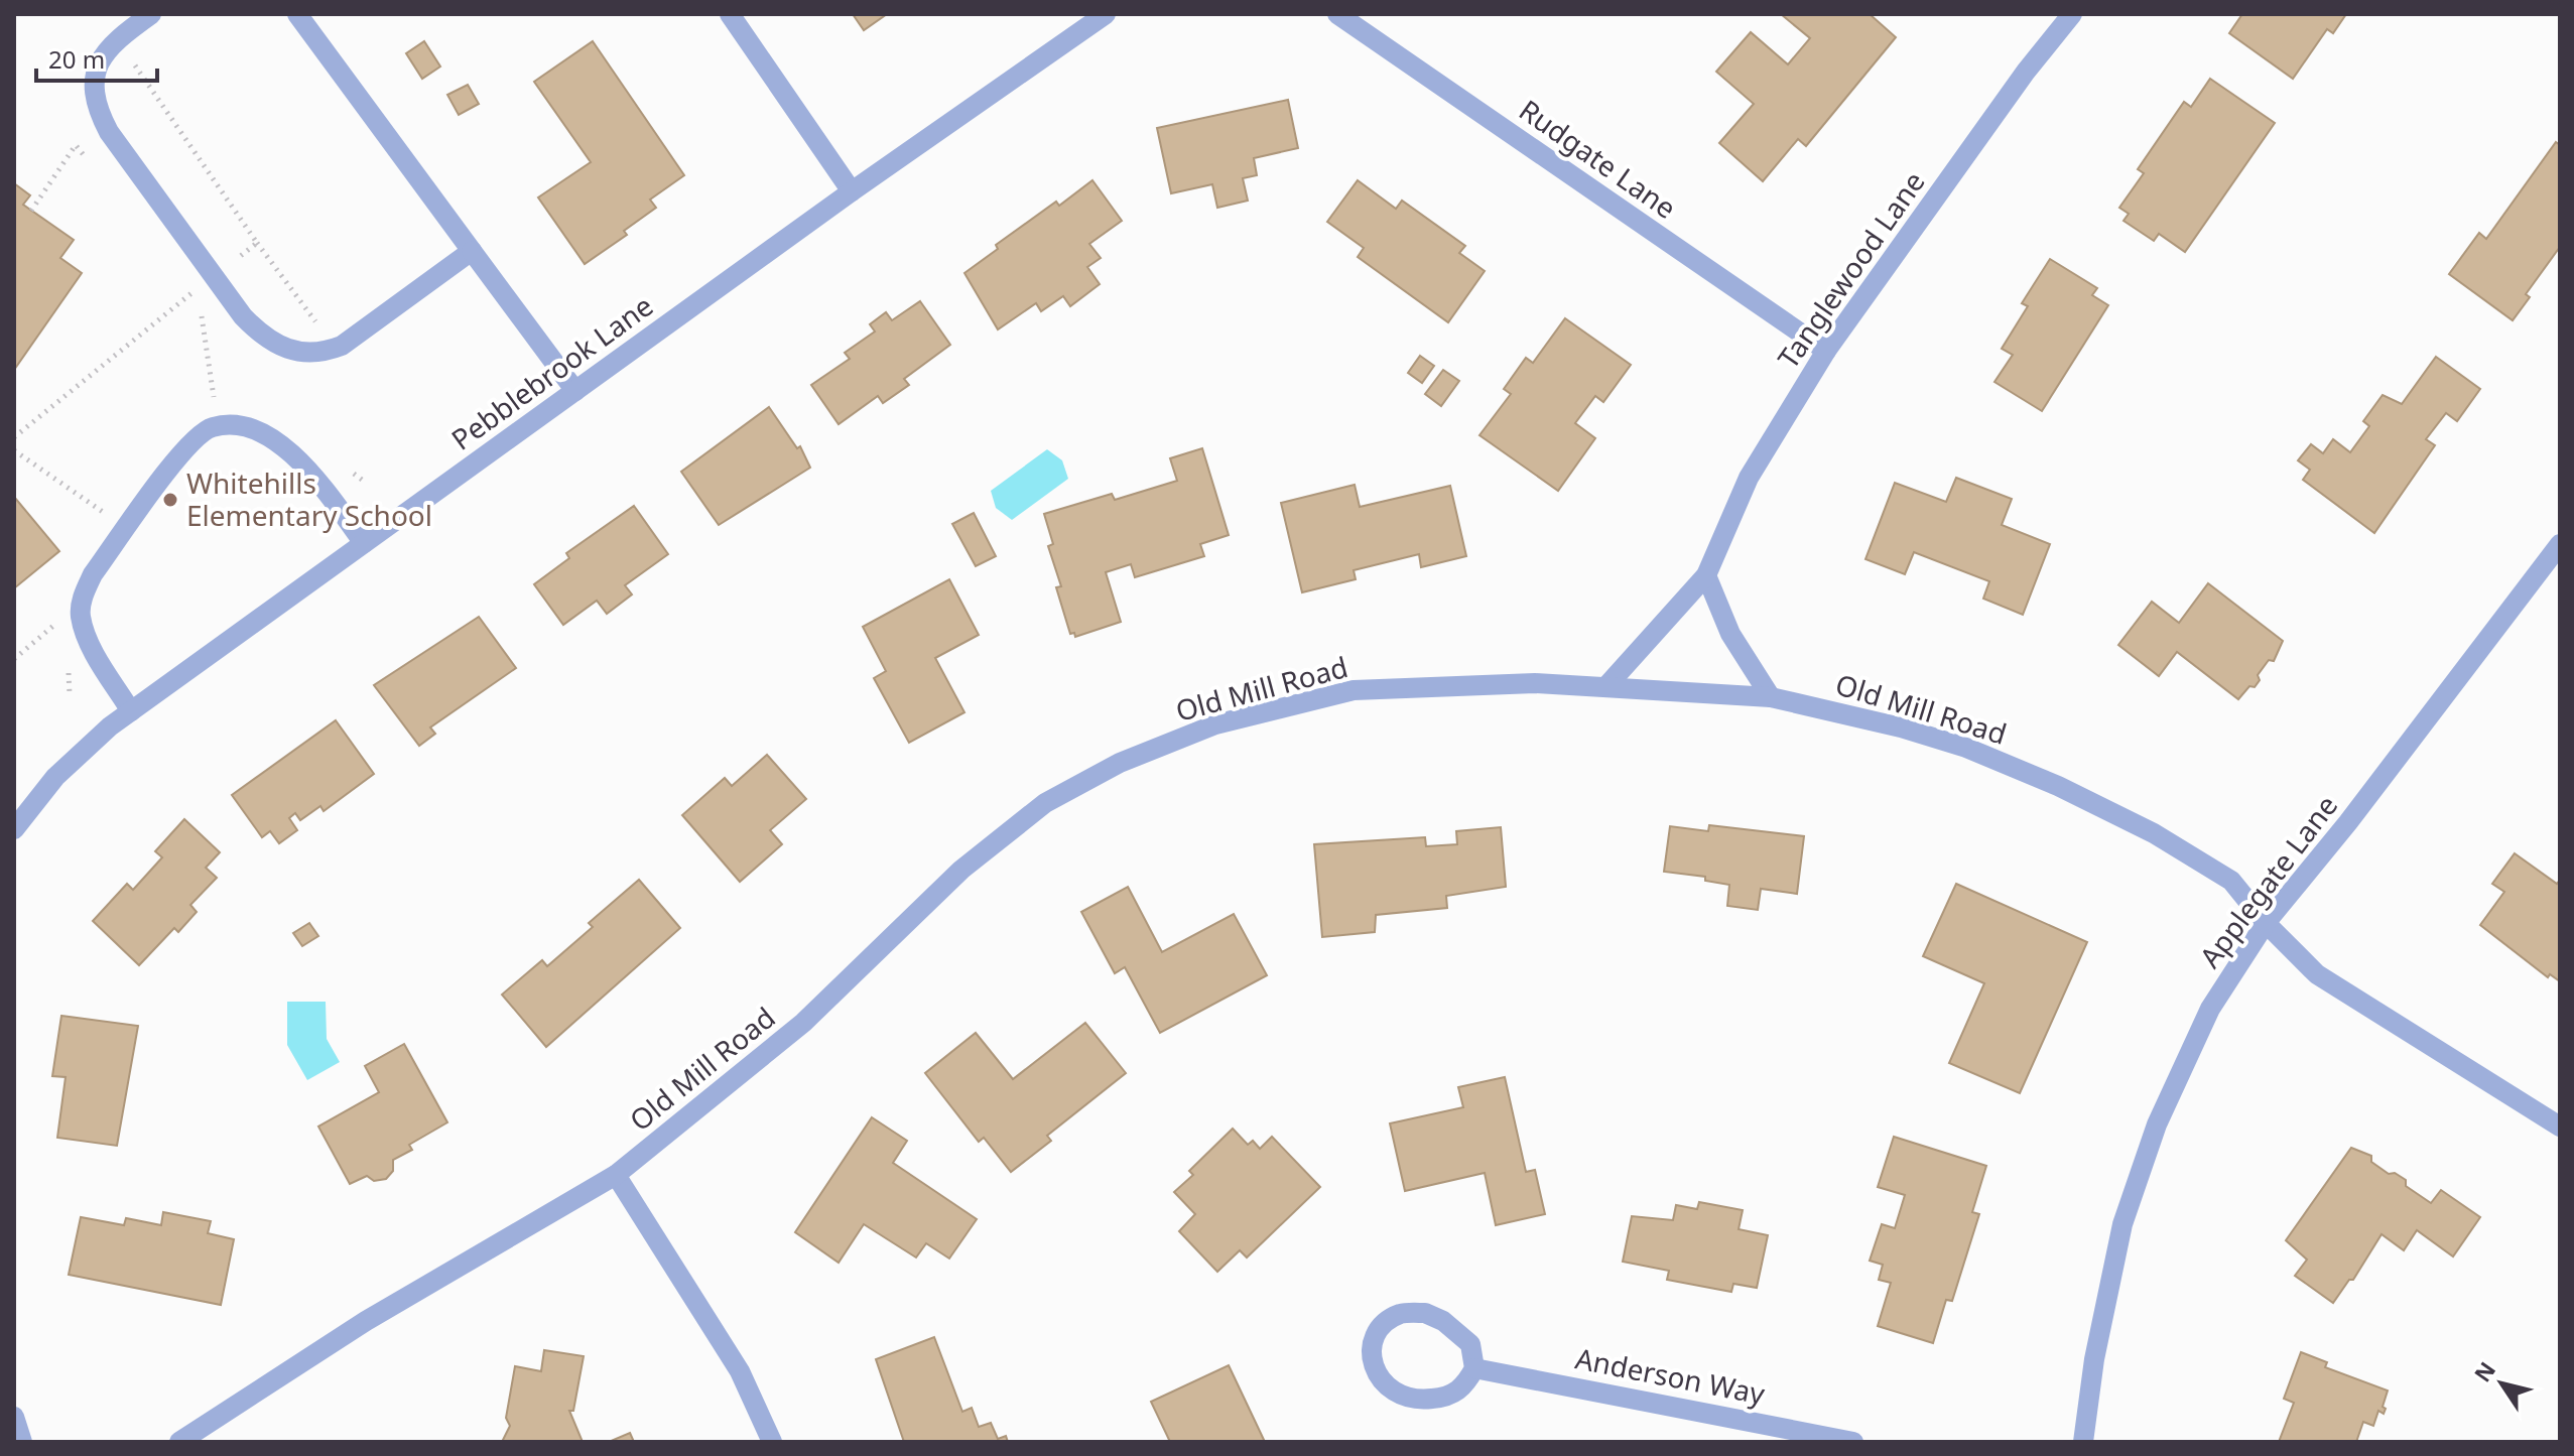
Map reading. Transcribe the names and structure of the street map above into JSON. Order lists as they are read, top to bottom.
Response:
{
  "streets": {
    "street": [
      "Rudgate Lane",
      "Tanglewood Lane",
      "Pebblebrook Lane",
      "Old Mill Road",
      "Applegate Lane",
      "Anderson Way"
    ]
  },
  "crossings": [
    ["Rudgate Lane", "Tanglewood Lane"],
    ["Tanglewood Lane", "Old Mill Road"],
    ["Old Mill Road", "Applegate Lane"]
  ],
  "places": ["Whitehills Elementary School"],
  "scale_bar": "20 m",
  "north": "top left"
}
